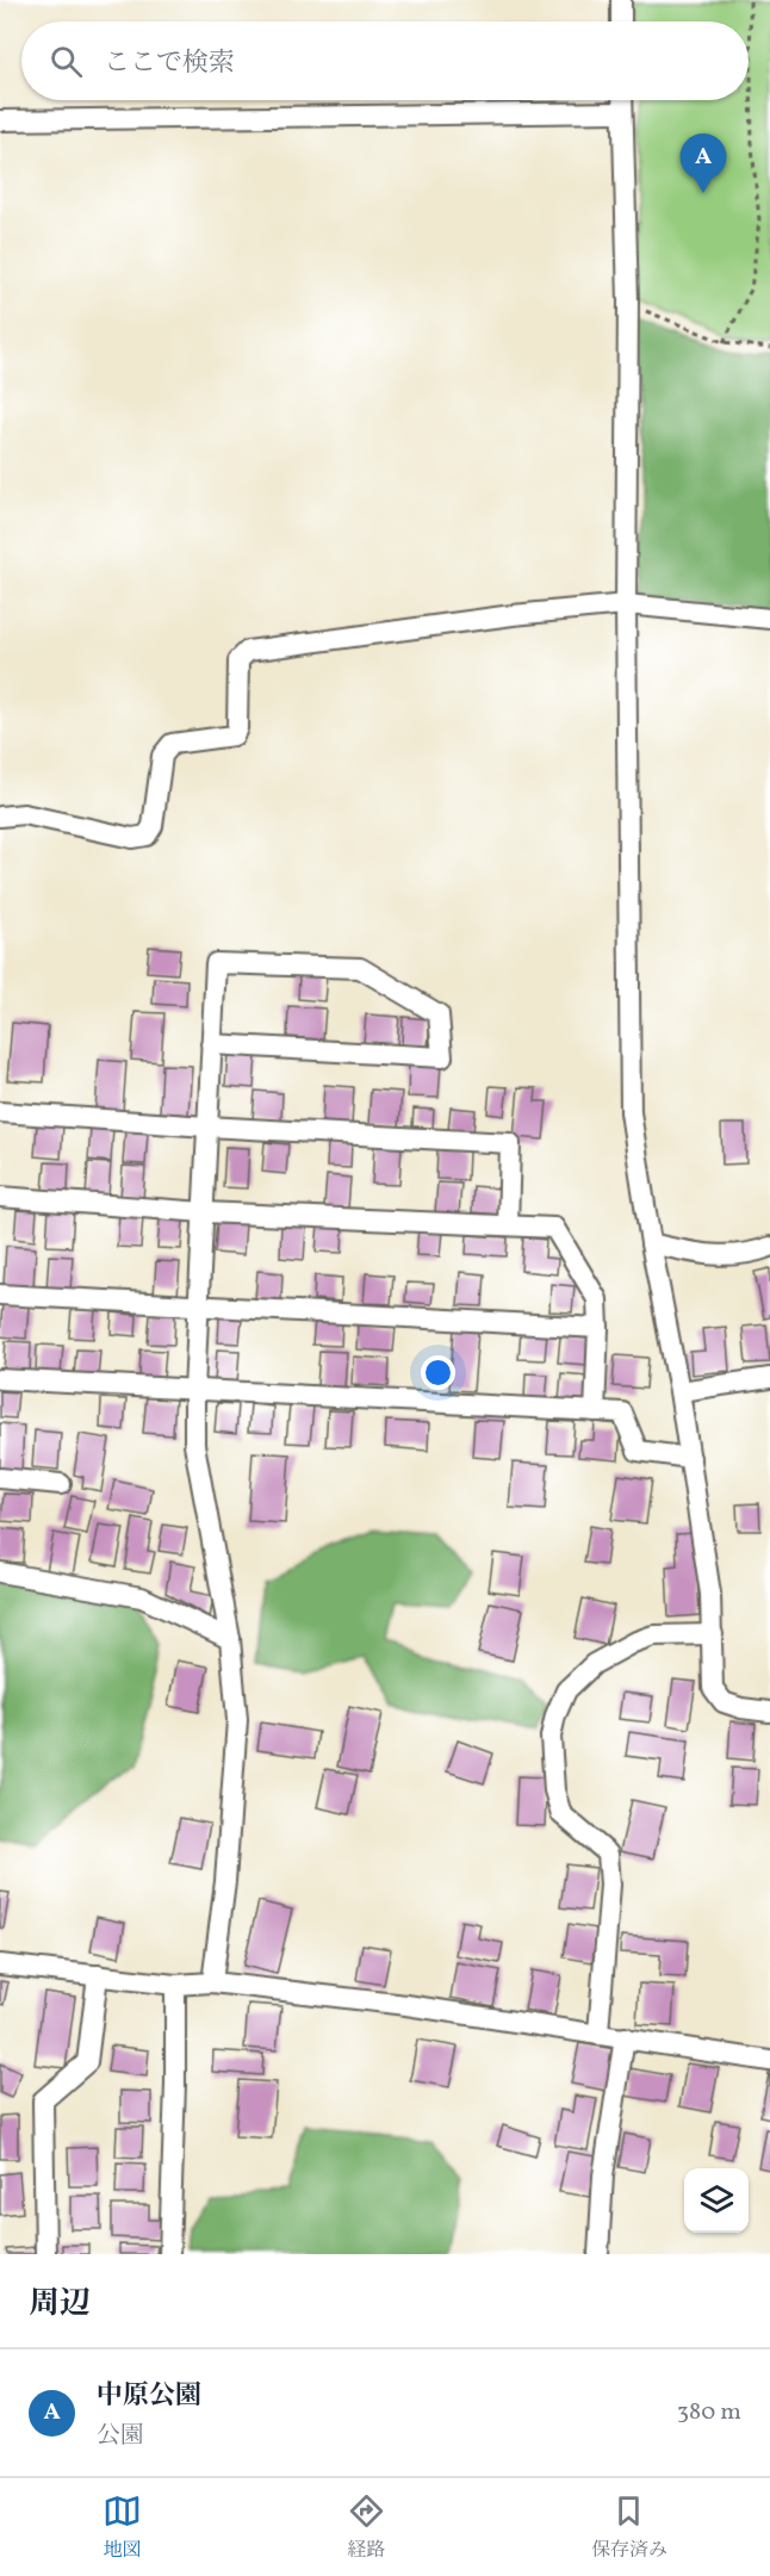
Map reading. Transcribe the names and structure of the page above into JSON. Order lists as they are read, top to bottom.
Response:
{
  "page": {
    "search": "ここで検索",
    "pins": "A",
    "heading": "周辺",
    "list": [
      {
        "mark": "A",
        "name": "中原公園",
        "note": "公園",
        "value": "380 m"
      }
    ],
    "nav": ["地図", "経路", "保存済み"]
  }
}
